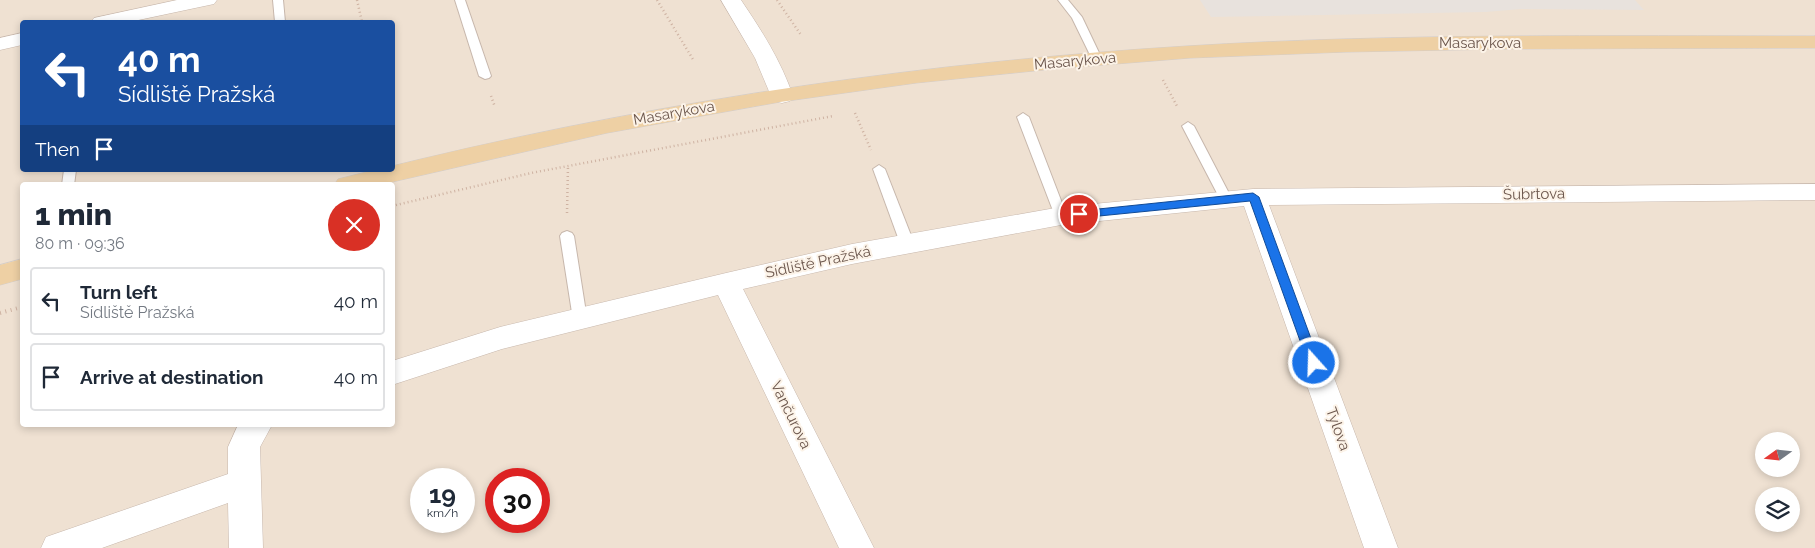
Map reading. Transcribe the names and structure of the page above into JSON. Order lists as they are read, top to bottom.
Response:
{
  "streets": {
    "main road": ["Masarykova"],
    "street": [
      "Šubrtova",
      "Sídliště Pražská",
      "Vančurova",
      "Tylova"
    ]
  },
  "crossings": [
    ["Šubrtova", "Sídliště Pražská"],
    ["Šubrtova", "Tylova"],
    ["Sídliště Pražská", "Vančurova"],
    ["Sídliště Pražská", "Tylova"]
  ],
  "north": "left",
  "page": {
    "turn": ["40 m", "Sídliště Pražská"],
    "then": "Then",
    "heading": ["1 min", "80 m · 09:36"],
    "list": [
      {
        "name": "Turn left",
        "note": "Sídliště Pražská",
        "value": "40 m"
      },
      {
        "name": "Arrive at destination",
        "value": "40 m"
      }
    ],
    "speed": "19 km/h",
    "limit": "30"
  }
}
